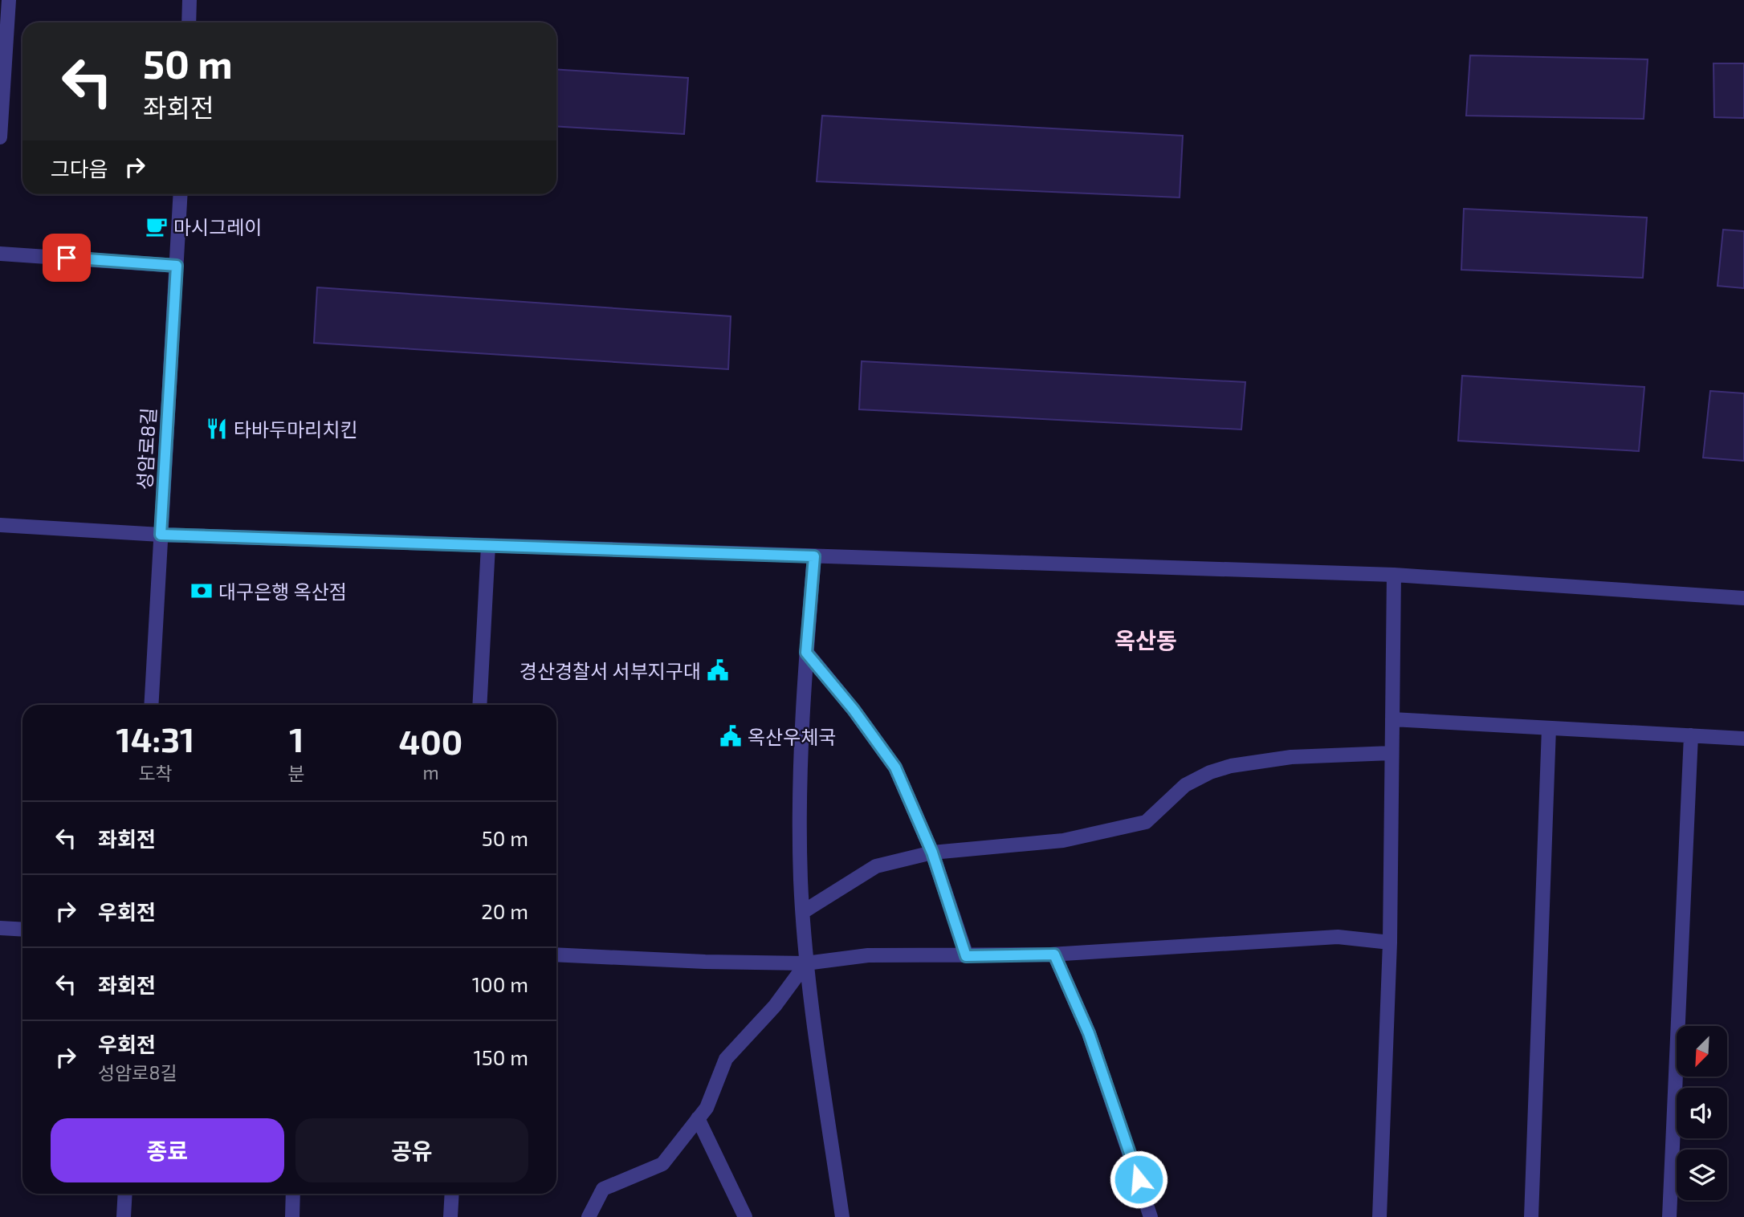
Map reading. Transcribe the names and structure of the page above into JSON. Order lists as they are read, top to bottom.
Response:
{
  "streets": {
    "street": ["성암로8길"]
  },
  "districts": ["옥산동"],
  "places": {
    "cafe": ["마시그레이"],
    "restaurant": ["타바두마리치킨"],
    "bank": ["대구은행 옥산점"],
    "public building": ["경산경찰서 서부지구대", "옥산우체국"]
  },
  "north": "bottom left",
  "page": {
    "turn": ["50 m", "좌회전"],
    "then": "그다음",
    "eta": [
      "14:31",
      "도착",
      "1",
      "분",
      "400",
      "m"
    ],
    "list": [
      {
        "name": "좌회전",
        "value": "50 m"
      },
      {
        "name": "우회전",
        "value": "20 m"
      },
      {
        "name": "좌회전",
        "value": "100 m"
      },
      {
        "name": "우회전",
        "note": "성암로8길",
        "value": "150 m"
      }
    ],
    "buttons": ["종료", "공유"]
  }
}
